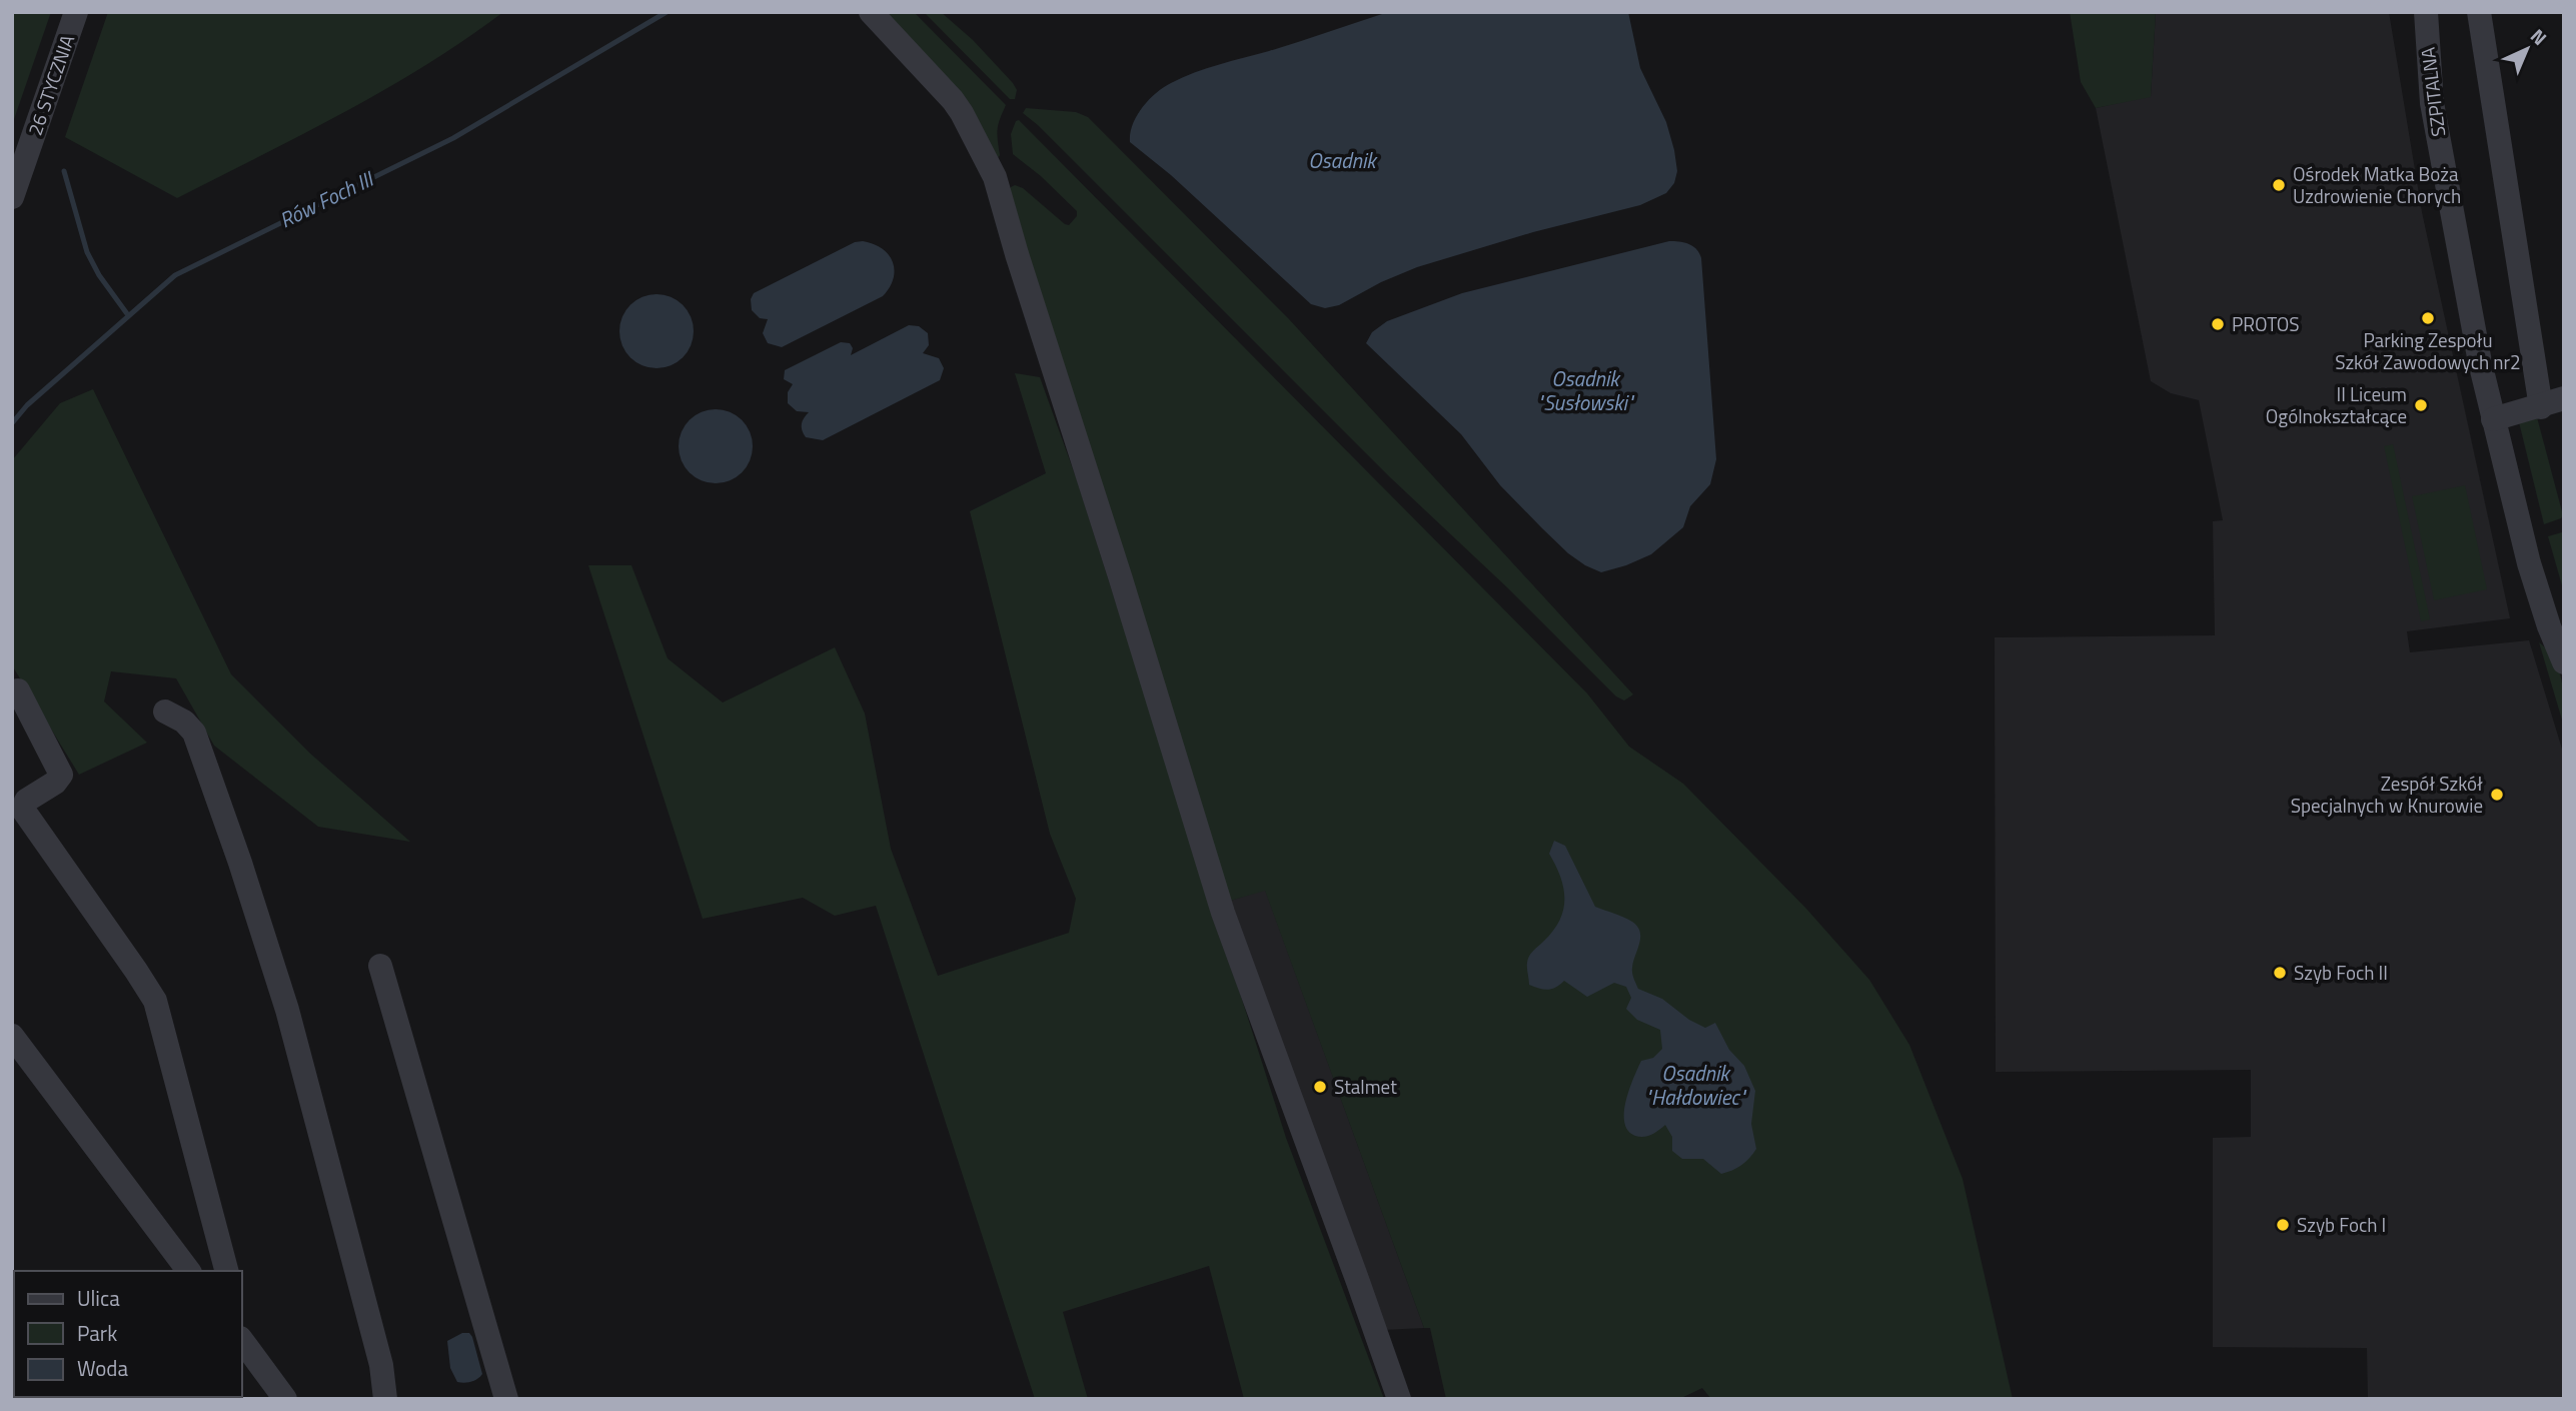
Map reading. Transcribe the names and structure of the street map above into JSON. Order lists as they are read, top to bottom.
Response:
{
  "streets": {
    "street": ["26 STYCZNIA", "SZPITALNA"]
  },
  "water": [
    "Osadnik",
    "Rów Foch III",
    "Osadnik \"Susłowski\"",
    "Osadnik \"Hałdowiec\""
  ],
  "places": [
    "Ośrodek Matka Boża Uzdrowienie Chorych",
    "Parking Zespołu Szkół Zawodowych nr2",
    "PROTOS",
    "II Liceum Ogólnokształcące",
    "Zespół Szkół Specjalnych w Knurowie",
    "Szyb Foch II",
    "Stalmet",
    "Szyb Foch I"
  ],
  "legend": ["Ulica", "Park", "Woda"],
  "north": "top right"
}
